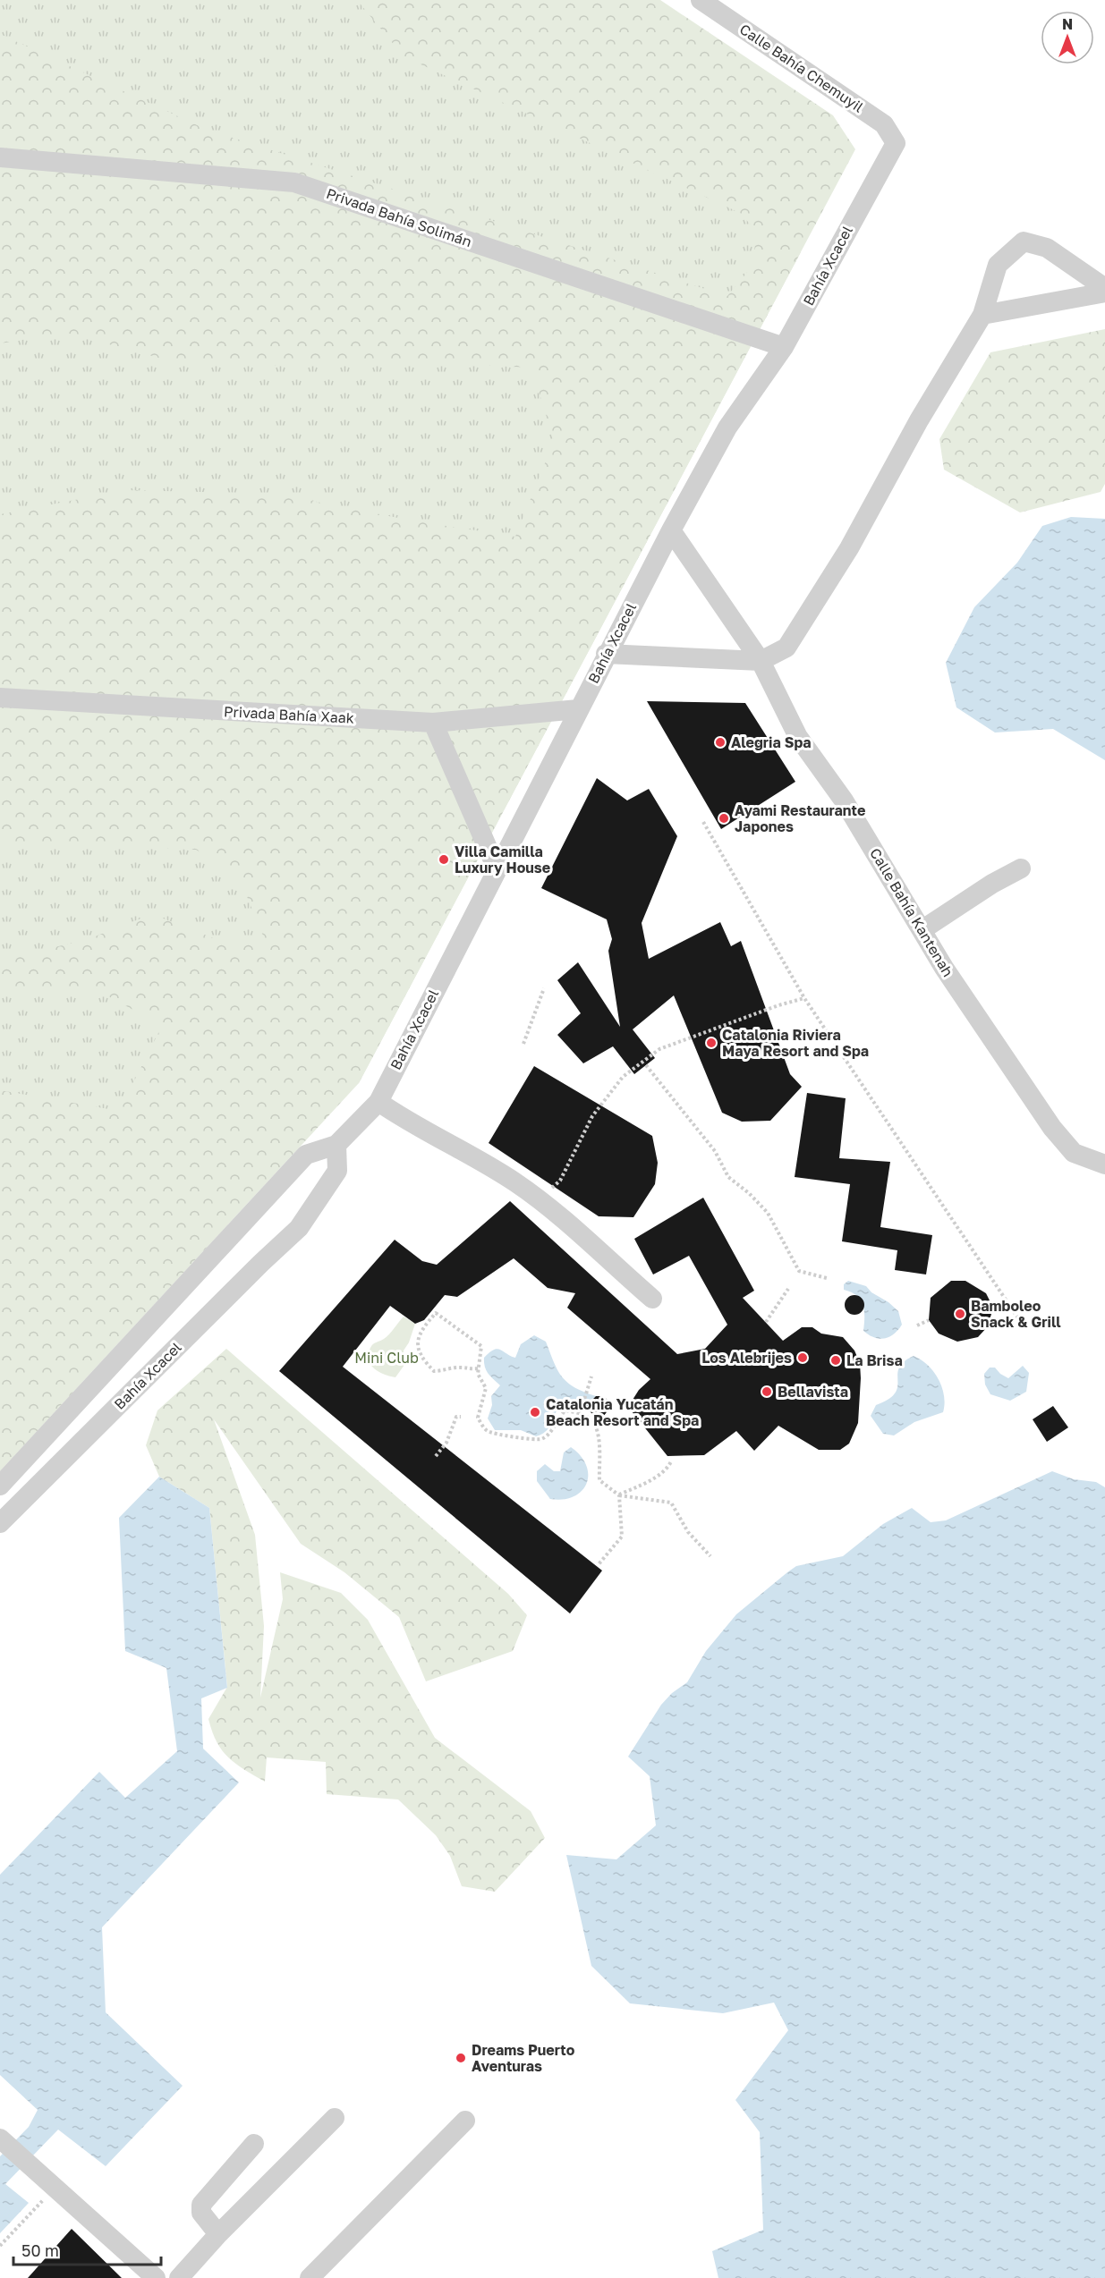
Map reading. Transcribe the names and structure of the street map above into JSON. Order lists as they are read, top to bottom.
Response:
{
  "streets": {
    "street": [
      "Calle Bahía Chemuyil",
      "Privada Bahía Solimán",
      "Bahía Xcacel",
      "Privada Bahía Xaak",
      "Calle Bahía Kantenah"
    ]
  },
  "crossings": [
    ["Calle Bahía Chemuyil", "Bahía Xcacel"],
    ["Privada Bahía Solimán", "Bahía Xcacel"],
    ["Bahía Xcacel", "Privada Bahía Xaak"],
    ["Bahía Xcacel", "Calle Bahía Kantenah"]
  ],
  "parks": ["Mini Club"],
  "places": [
    "Alegria Spa",
    "Ayami Restaurante Japones",
    "Villa Camilla Luxury House",
    "Catalonia Riviera Maya Resort and Spa",
    "Bamboleo Snack & Grill",
    "Los Alebrijes",
    "La Brisa",
    "Bellavista",
    "Catalonia Yucatán Beach Resort and Spa",
    "Dreams Puerto Aventuras"
  ],
  "scale_bar": "50 m",
  "north": "top"
}
